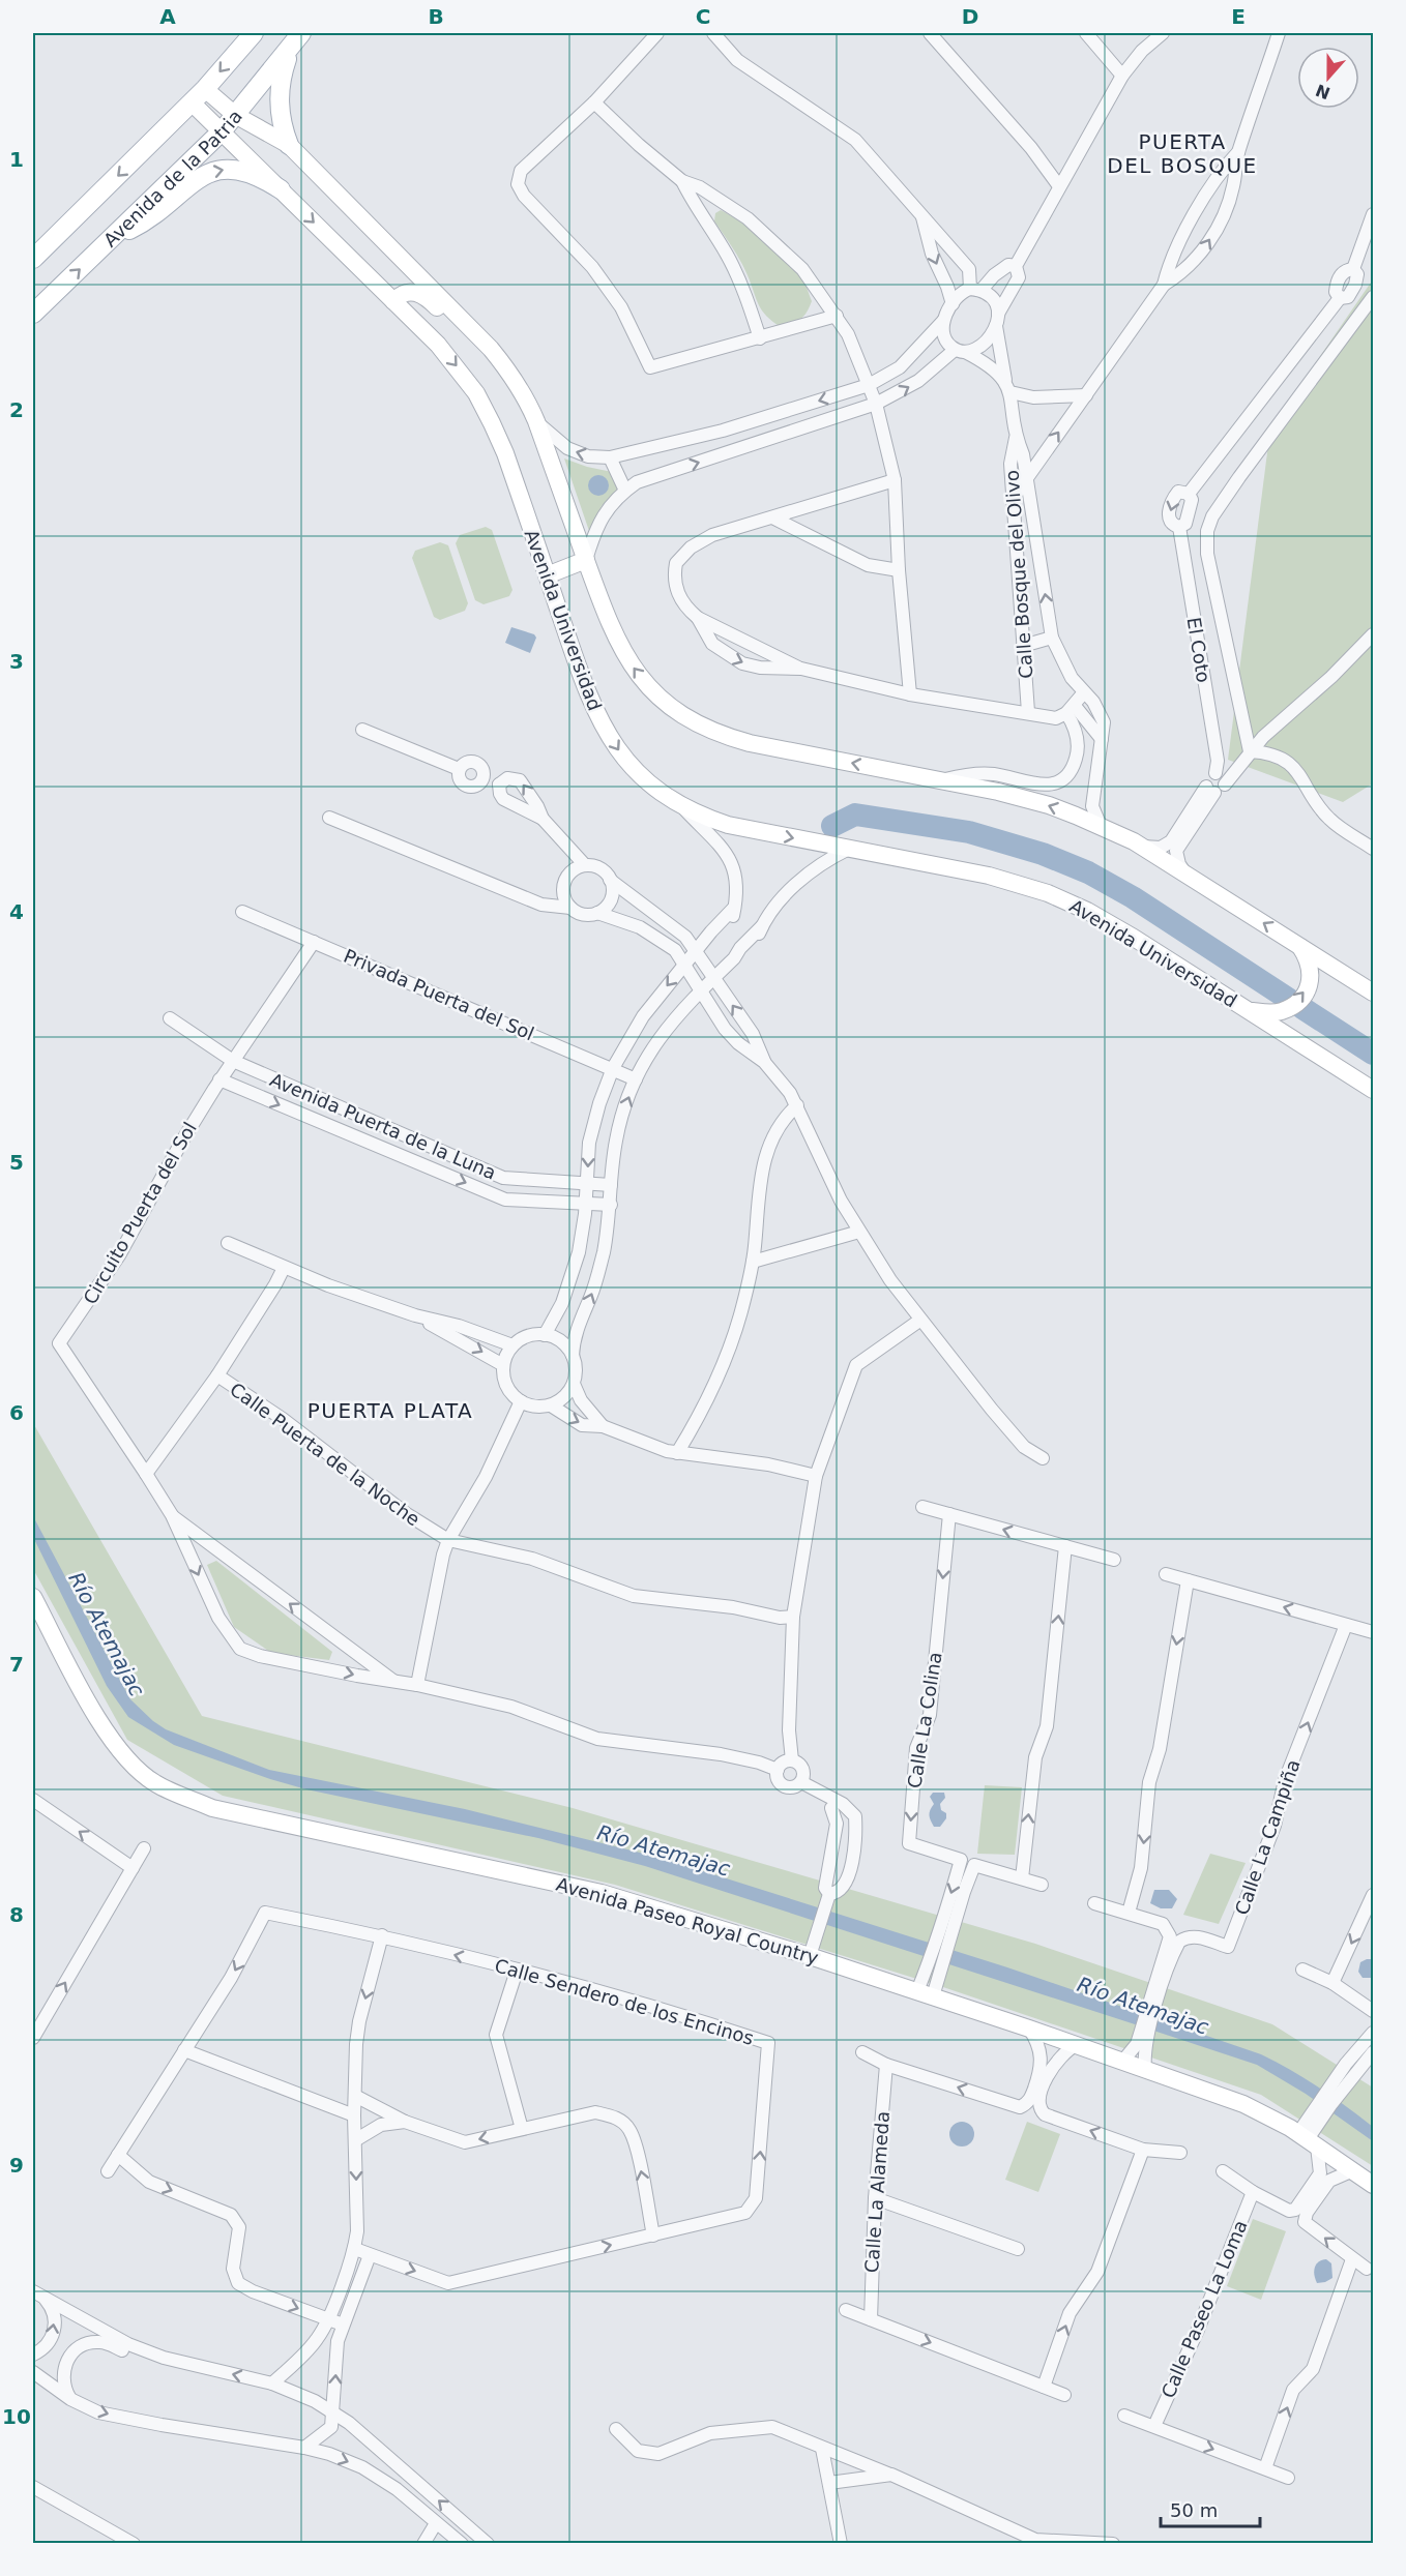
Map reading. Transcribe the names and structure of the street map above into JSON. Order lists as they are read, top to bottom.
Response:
{
  "streets": {
    "main road": ["Avenida de la Patria", "Avenida Universidad", "Avenida Paseo Royal Country"],
    "street": [
      "Calle Bosque del Olivo",
      "El Coto",
      "Privada Puerta del Sol",
      "Avenida Puerta de la Luna",
      "Circuito Puerta del Sol",
      "Calle Puerta de la Noche",
      "Calle La Colina",
      "Calle La Campiña",
      "Calle Sendero de los Encinos",
      "Calle La Alameda",
      "Calle Paseo La Loma"
    ]
  },
  "crossings": [
    ["Avenida de la Patria", "Avenida Universidad"],
    ["Privada Puerta del Sol", "Circuito Puerta del Sol"],
    ["Avenida Puerta de la Luna", "Circuito Puerta del Sol"],
    ["Calle La Colina", "Avenida Paseo Royal Country"],
    ["Calle La Campiña", "Avenida Paseo Royal Country"]
  ],
  "one_way": ["Calle La Campiña"],
  "districts": ["PUERTA DEL BOSQUE", "PUERTA PLATA"],
  "water": ["Río Atemajac"],
  "scale_bar": "50 m",
  "north": "bottom",
  "grid": {
    "columns": [
      "A",
      "B",
      "C",
      "D",
      "E"
    ],
    "rows": [
      "1",
      "2",
      "3",
      "4",
      "5",
      "6",
      "7",
      "8",
      "9",
      "10"
    ]
  }
}
